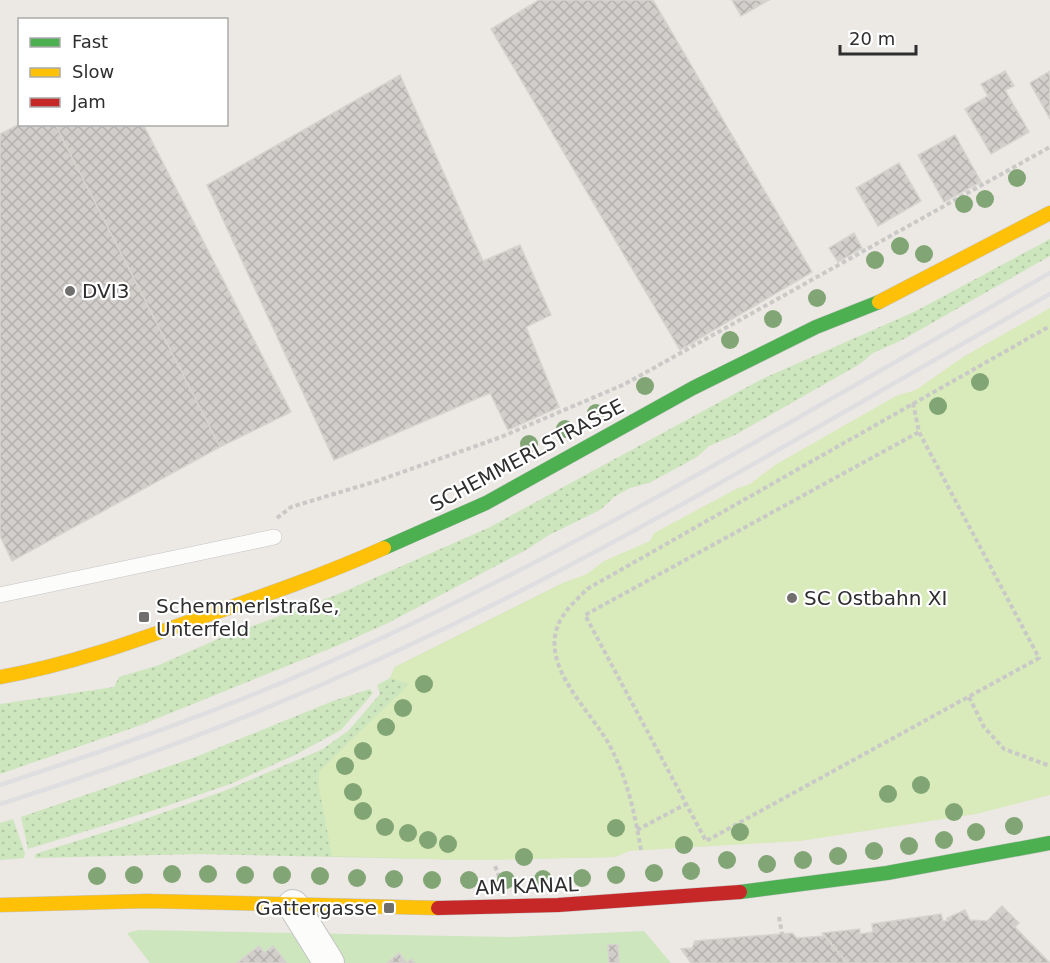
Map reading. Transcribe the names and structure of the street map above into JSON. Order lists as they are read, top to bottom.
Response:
{
  "streets": {
    "main road": ["SCHEMMERLSTRASSE", "AM KANAL"]
  },
  "places": {
    "other": ["DVI3", "SC Ostbahn XI"],
    "transit": ["Schemmerlstraße, Unterfeld", "Gattergasse"]
  },
  "legend": ["Fast", "Slow", "Jam"],
  "scale_bar": "20 m"
}
